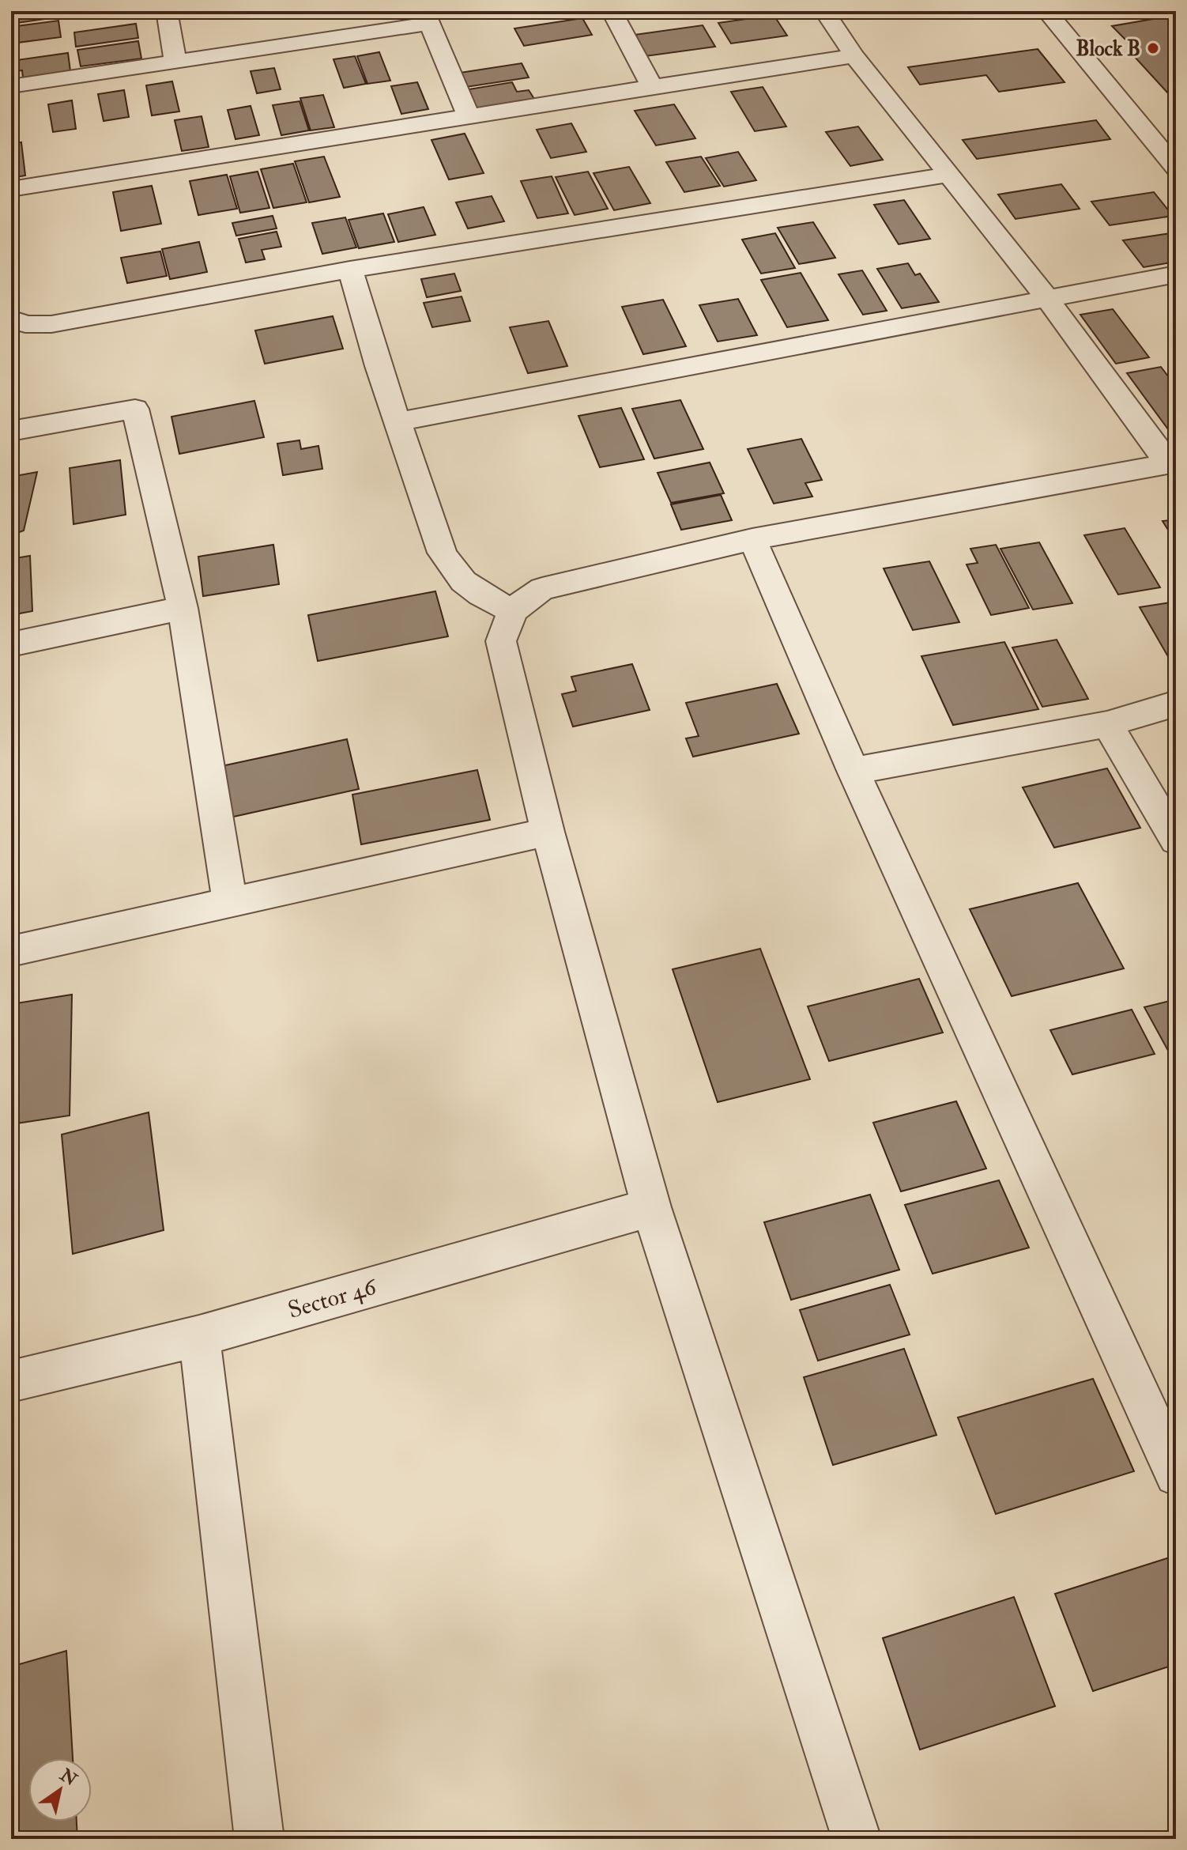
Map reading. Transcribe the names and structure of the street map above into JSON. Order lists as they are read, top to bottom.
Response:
{
  "streets": {
    "street": ["Sector 46"]
  },
  "places": ["Block B"],
  "north": "top right"
}
